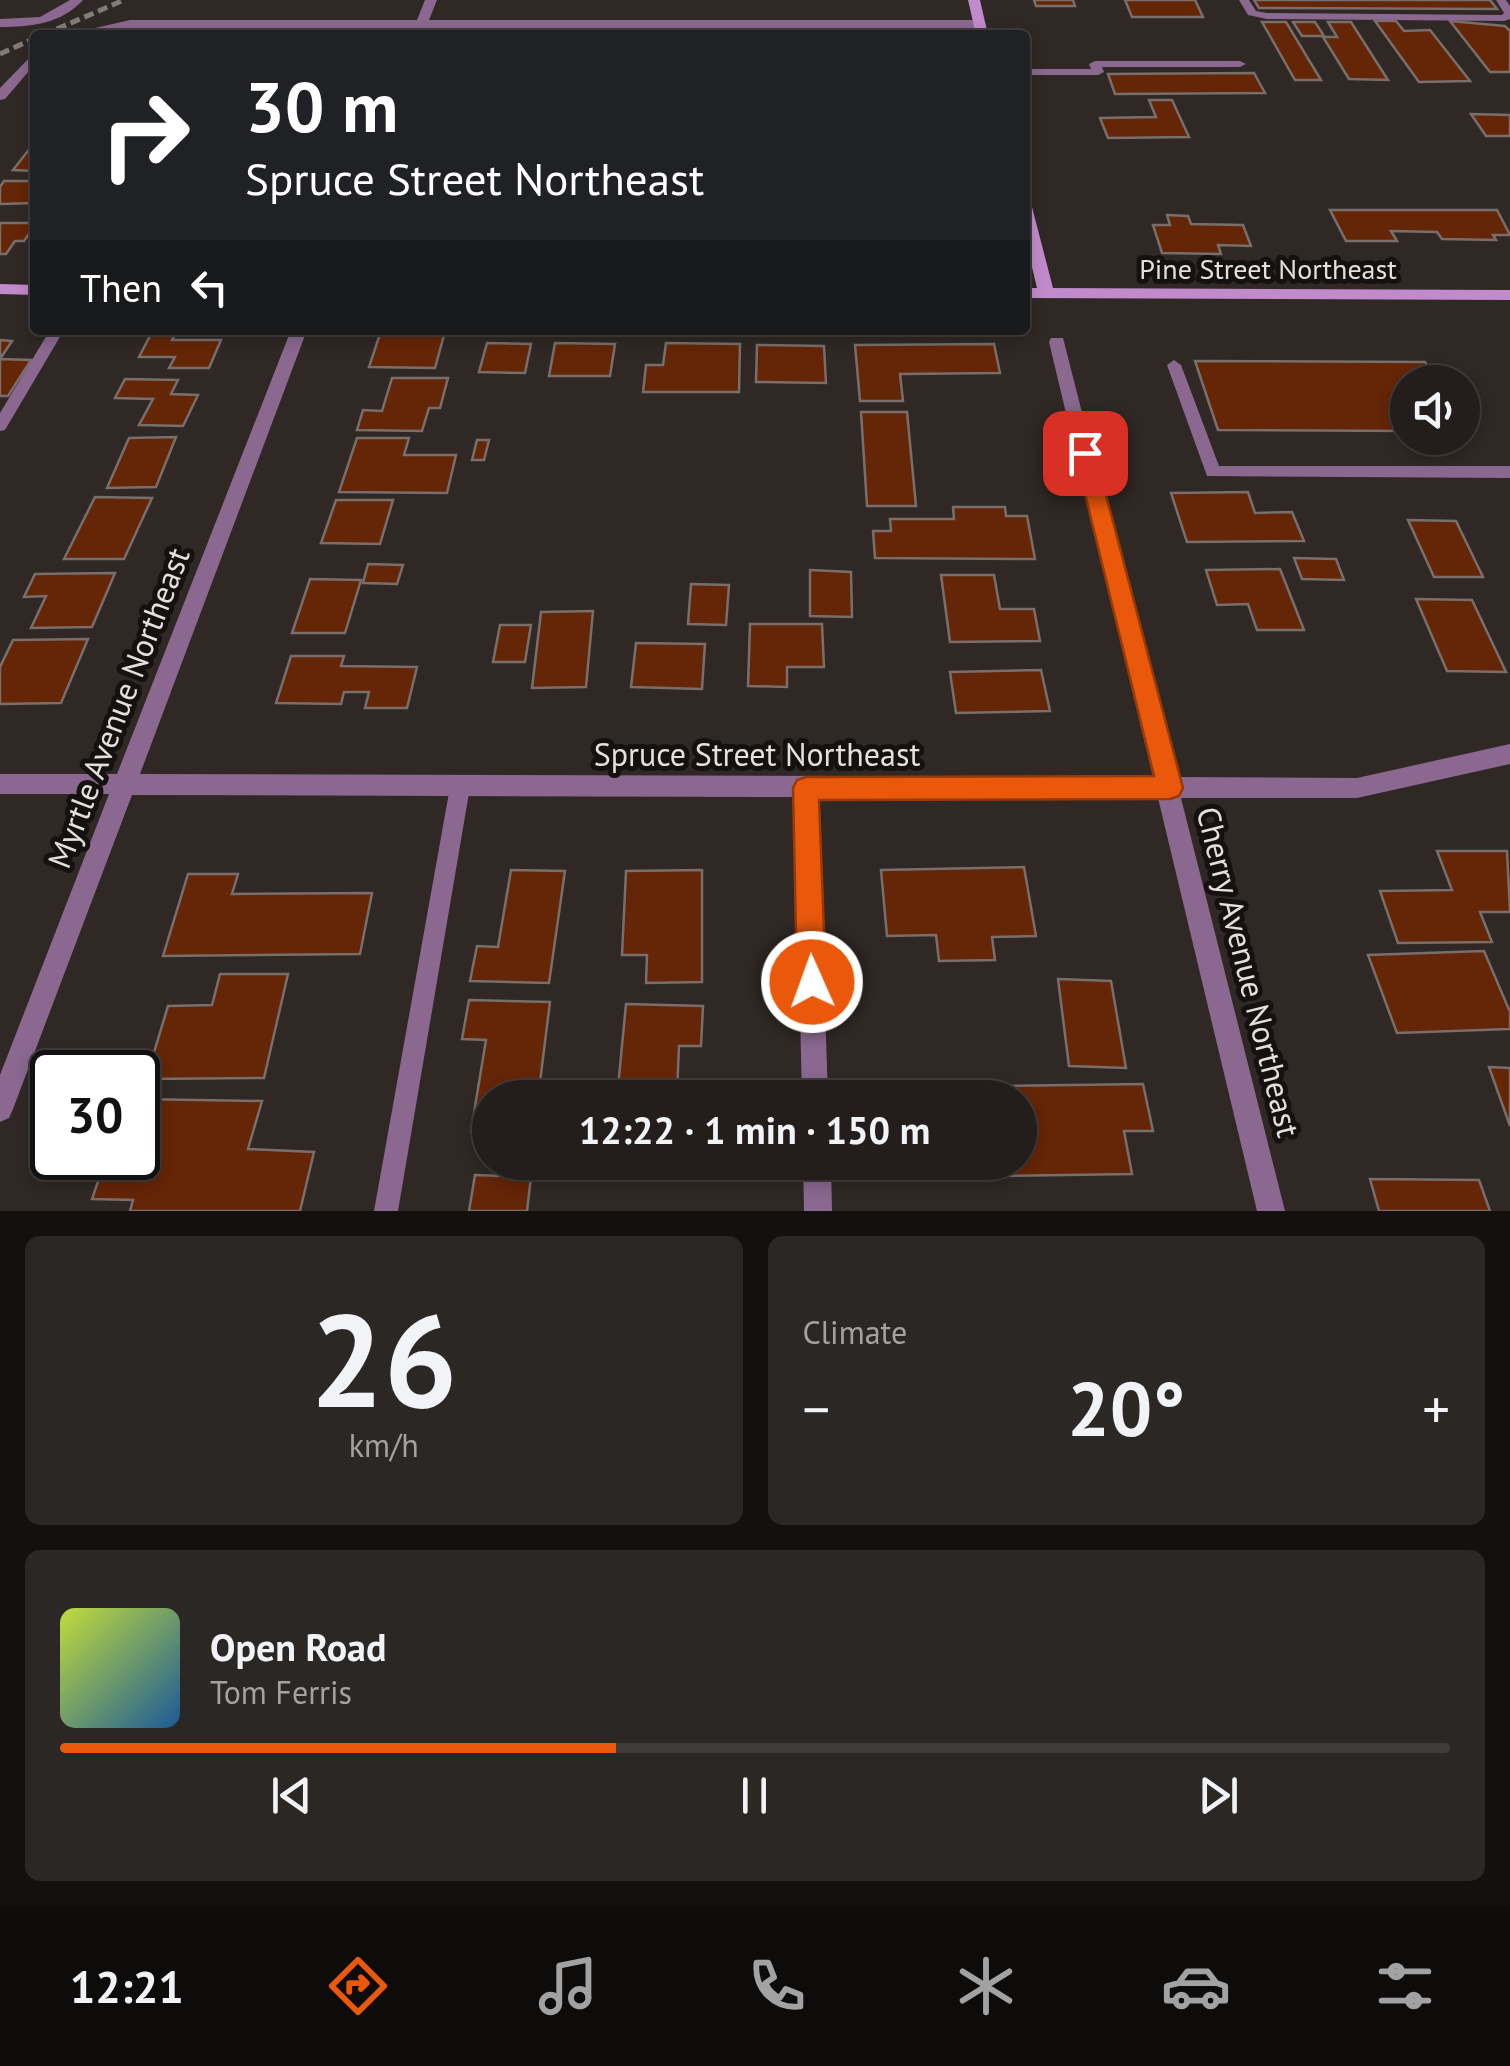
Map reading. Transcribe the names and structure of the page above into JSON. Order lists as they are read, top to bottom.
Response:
{
  "streets": {
    "main road": ["Pine Street Northeast"],
    "street": ["Myrtle Avenue Northeast", "Spruce Street Northeast", "Cherry Avenue Northeast"]
  },
  "crossings": [
    ["Myrtle Avenue Northeast", "Spruce Street Northeast"],
    ["Spruce Street Northeast", "Cherry Avenue Northeast"]
  ],
  "page": {
    "turn": ["30 m", "Spruce Street Northeast"],
    "then": "Then",
    "limit": "30",
    "trip": "12:22 · 1 min · 150 m",
    "tile": [
      ["26", "km/h"],
      "Climate"
    ],
    "heat": ["−", "20°", "+"],
    "song": ["Open Road", "Tom Ferris"],
    "tabs": "12:21"
  }
}
